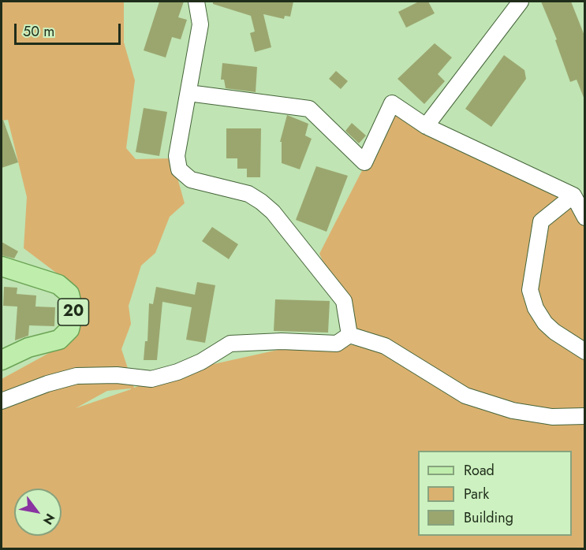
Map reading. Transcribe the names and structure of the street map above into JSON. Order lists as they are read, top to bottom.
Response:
{
  "streets": {
    "main road": ["20"]
  },
  "legend": ["Road", "Park", "Building"],
  "scale_bar": "50 m",
  "north": "bottom right"
}
